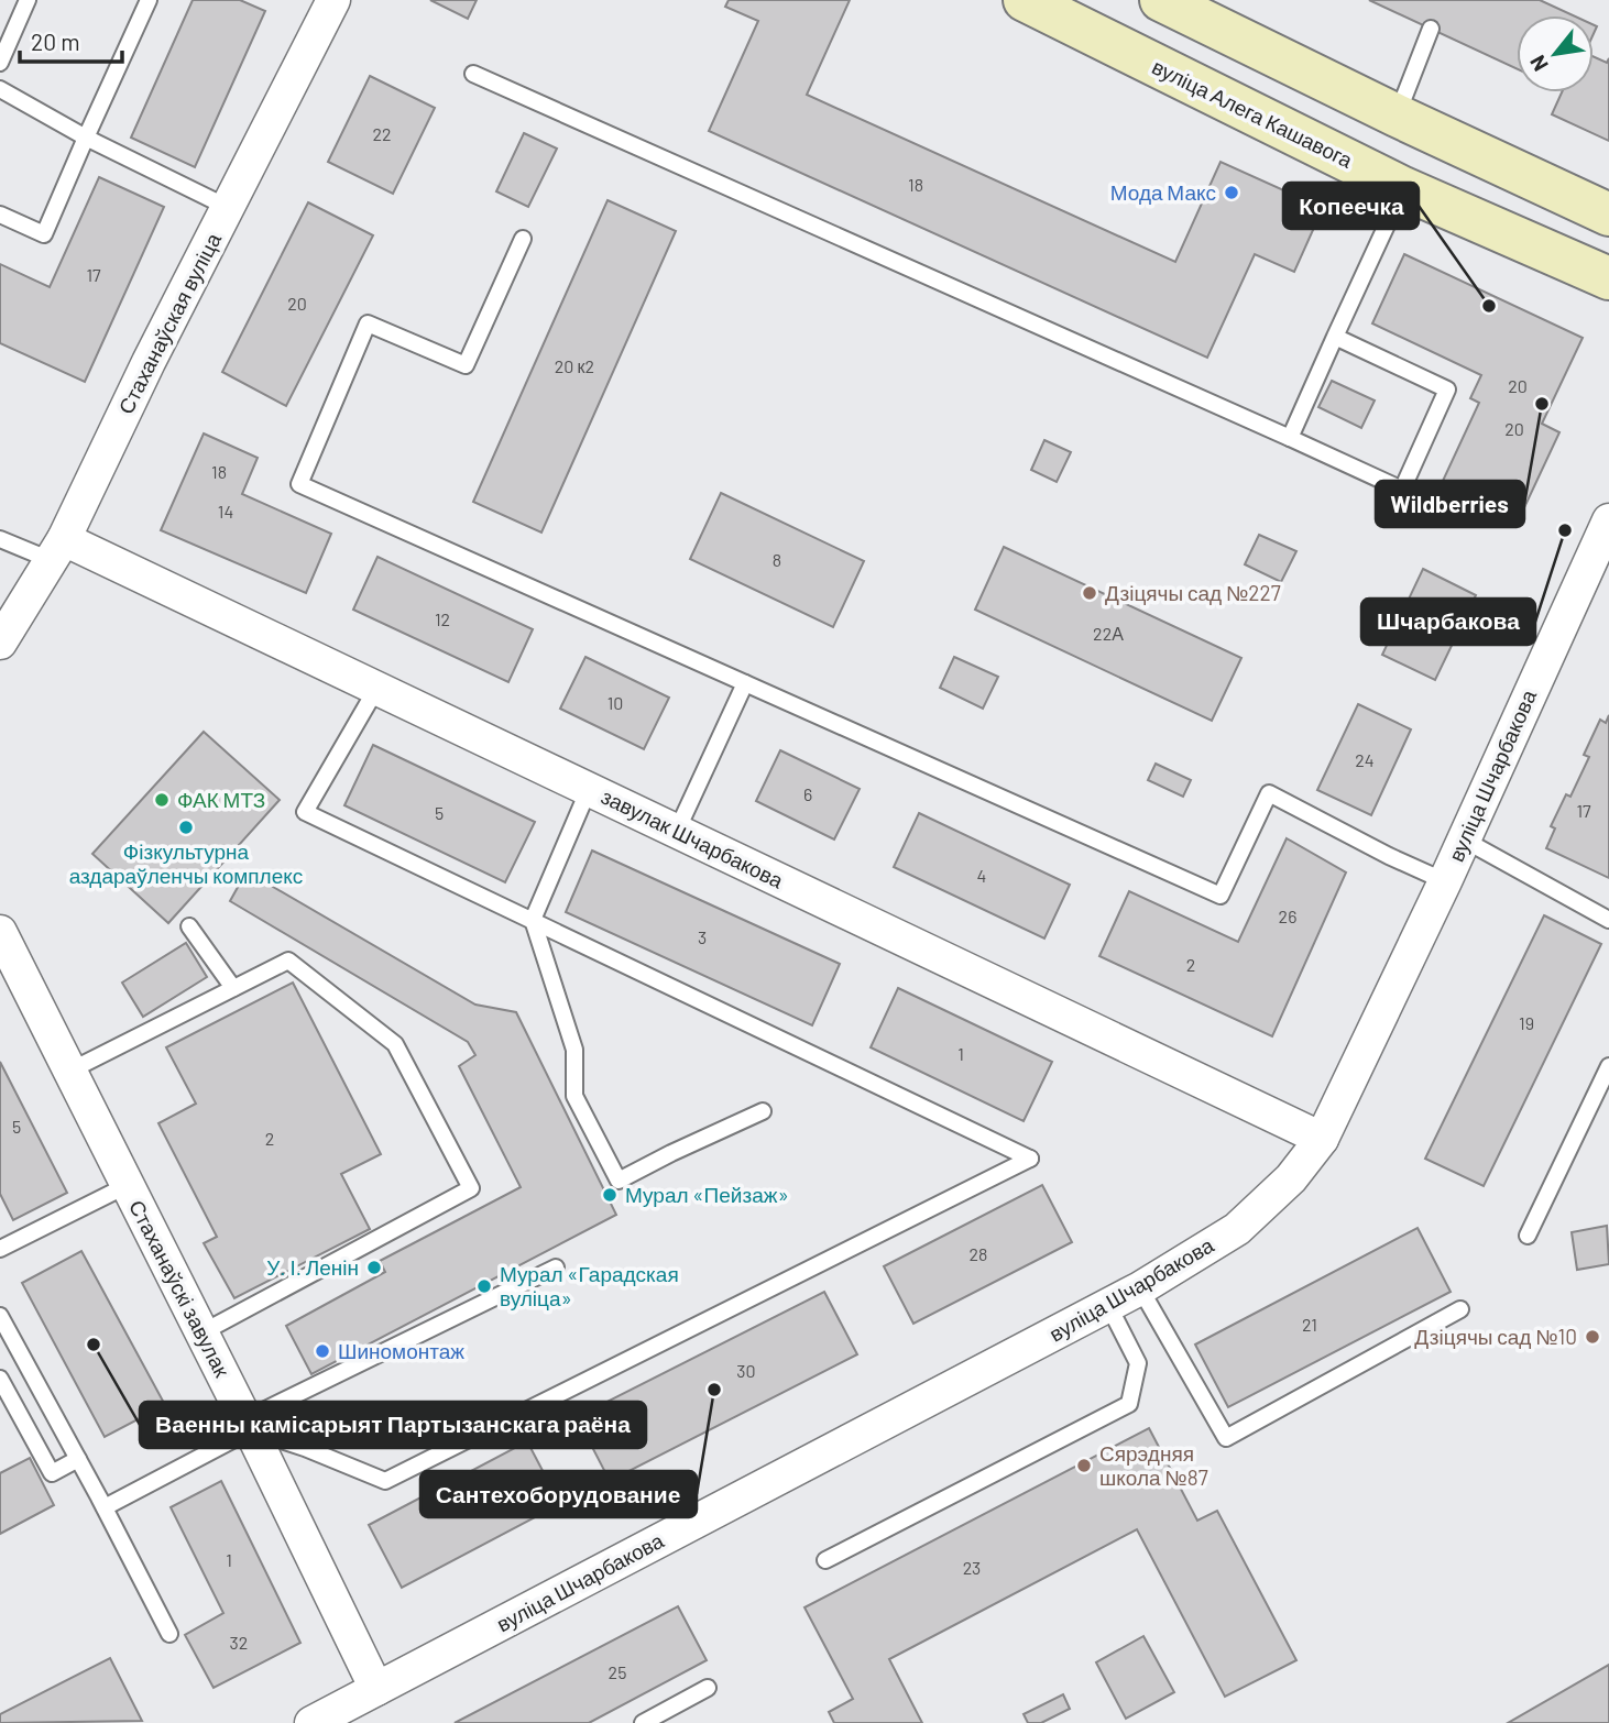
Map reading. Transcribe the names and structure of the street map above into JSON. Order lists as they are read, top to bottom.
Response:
{
  "streets": {
    "main road": ["вуліца Алега Кашавога"],
    "street": [
      "Стаханаўская вуліца",
      "вуліца Шчарбакова",
      "завулак Шчарбакова",
      "Стаханаўскі завулак"
    ]
  },
  "crossings": [
    ["Стаханаўская вуліца", "завулак Шчарбакова"],
    ["вуліца Шчарбакова", "завулак Шчарбакова"],
    ["вуліца Шчарбакова", "Стаханаўскі завулак"]
  ],
  "places": [
    "Мода Макс",
    "Копеечка",
    "Wildberries",
    "Шчарбакова",
    "Дзіцячы сад №227",
    "ФАК МТЗ",
    "Фізкультурна аздараўленчы комплекс",
    "Мурал «Пейзаж»",
    "У. І. Ленін",
    "Мурал «Гарадская вуліца»",
    "Дзіцячы сад №10",
    "Ваенны камісарыят Партызанскага раёна",
    "Шиномонтаж",
    "Сантехоборудование",
    "Сярэдняя школа №87"
  ],
  "house_numbers": [
    "22",
    "18",
    "17",
    "20",
    "20 к2",
    "20",
    "20",
    "18",
    "14",
    "8",
    "12",
    "22А",
    "10",
    "24",
    "6",
    "17",
    "5",
    "4",
    "26",
    "3",
    "2",
    "19",
    "1",
    "5",
    "2",
    "28",
    "21",
    "30",
    "1",
    "23",
    "32",
    "25"
  ],
  "scale_bar": "20 m",
  "north": "bottom left"
}
